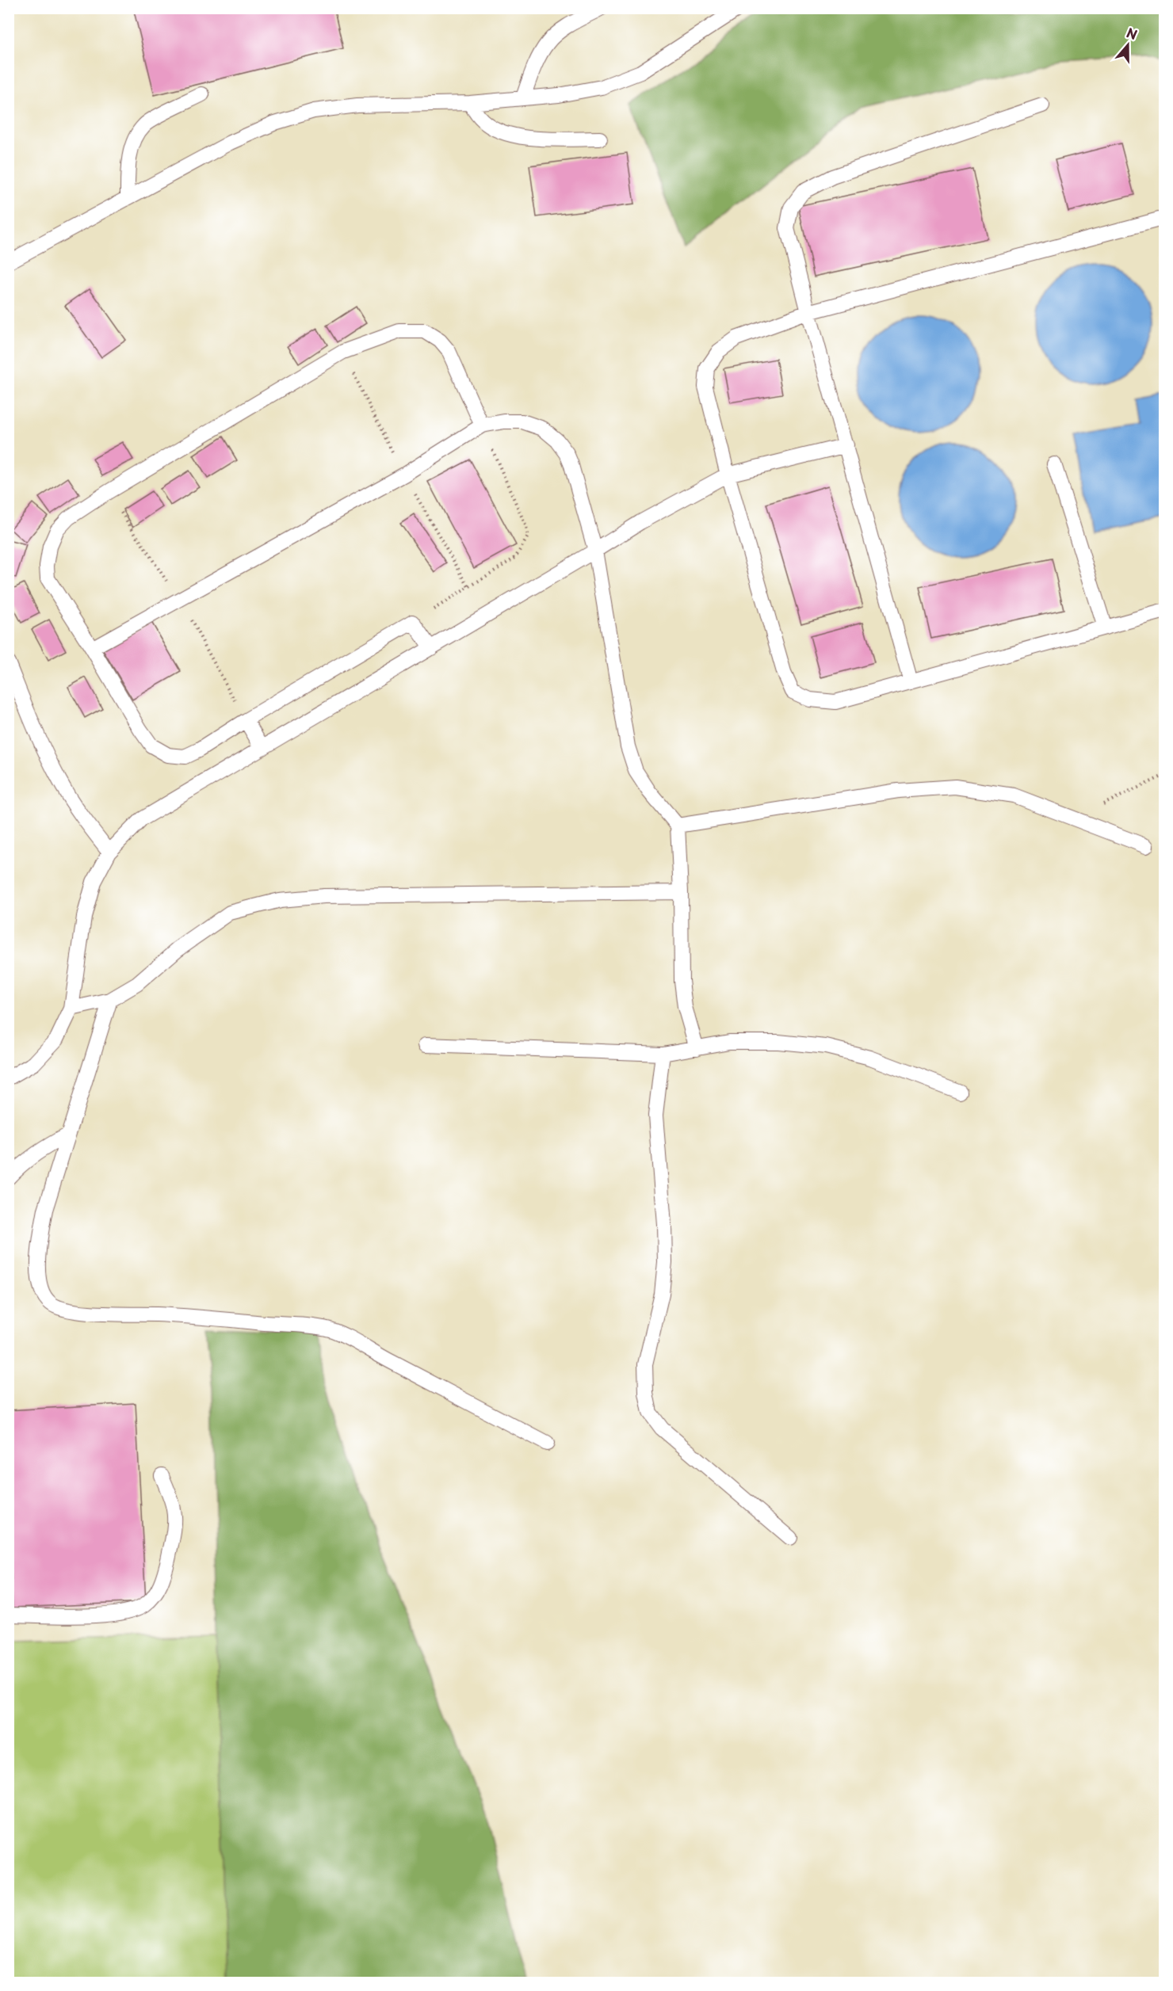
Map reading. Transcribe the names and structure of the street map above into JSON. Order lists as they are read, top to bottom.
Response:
{
  "north": "top"
}
